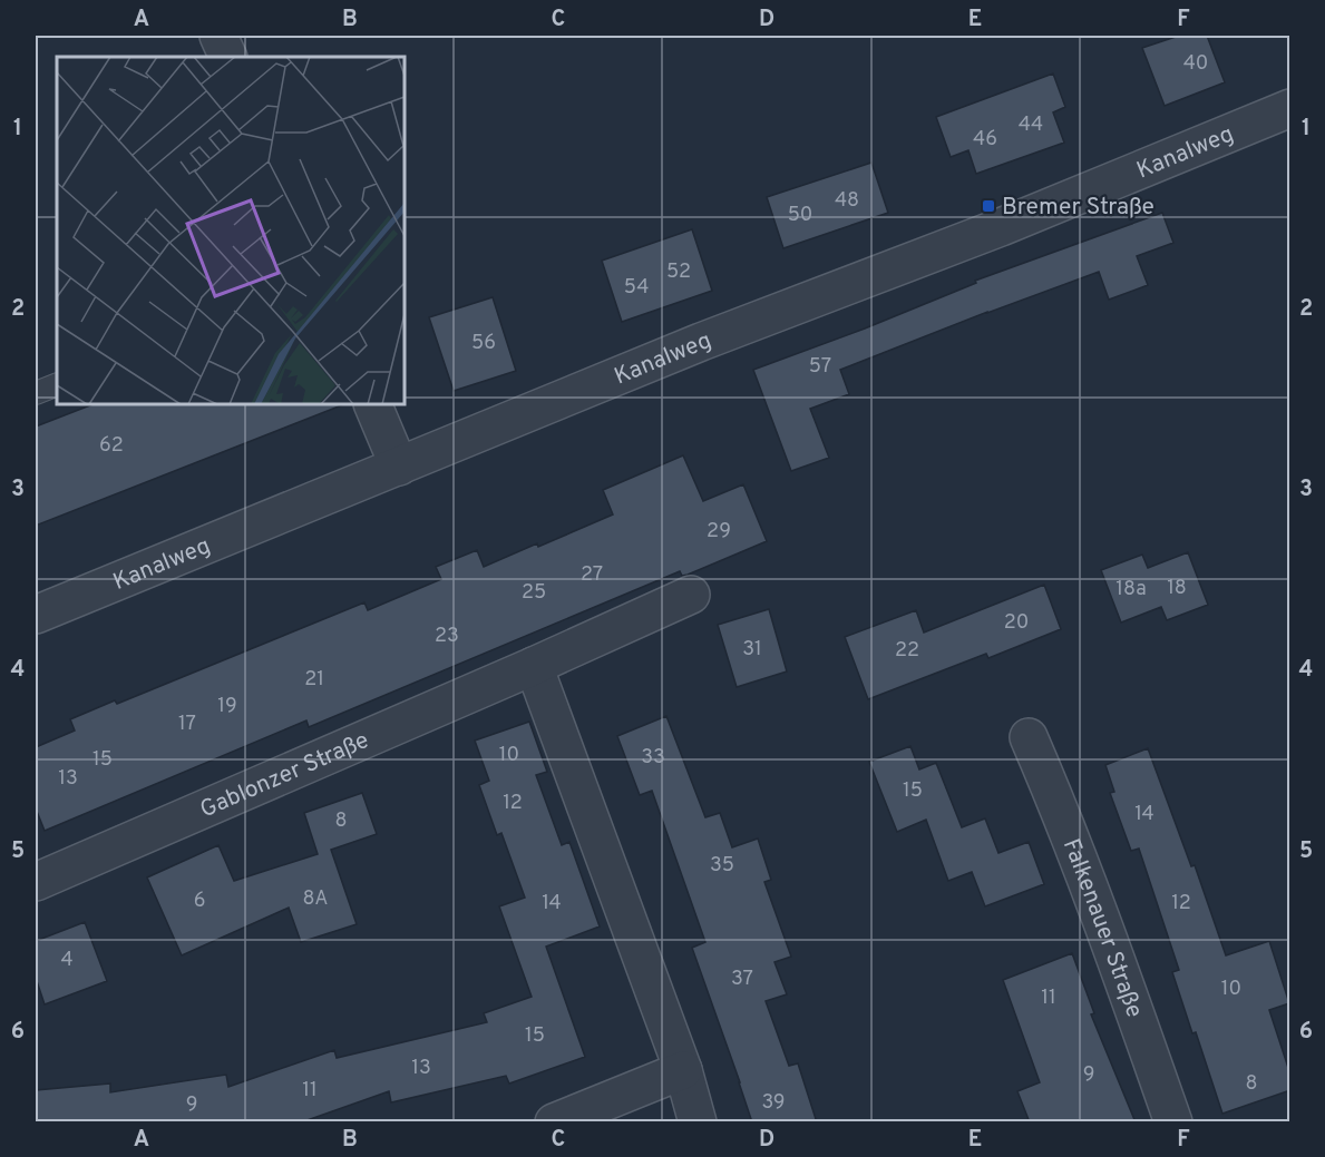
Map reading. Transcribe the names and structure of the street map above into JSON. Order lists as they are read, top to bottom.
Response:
{
  "streets": {
    "street": ["Kanalweg", "Gablonzer Straße", "Falkenauer Straße"]
  },
  "places": {
    "transit": ["Bremer Straße"]
  },
  "house_numbers": [
    "40",
    "44",
    "46",
    "48",
    "50",
    "52",
    "54",
    "56",
    "57",
    "62",
    "29",
    "27",
    "18",
    "18a",
    "25",
    "20",
    "23",
    "31",
    "22",
    "21",
    "19",
    "17",
    "10",
    "33",
    "15",
    "13",
    "15",
    "12",
    "14",
    "8",
    "35",
    "8A",
    "6",
    "14",
    "12",
    "4",
    "37",
    "10",
    "11",
    "15",
    "13",
    "9",
    "8",
    "11",
    "39",
    "9"
  ],
  "grid": {
    "columns": [
      "A",
      "B",
      "C",
      "D",
      "E",
      "F"
    ],
    "rows": [
      "1",
      "2",
      "3",
      "4",
      "5",
      "6"
    ]
  }
}
